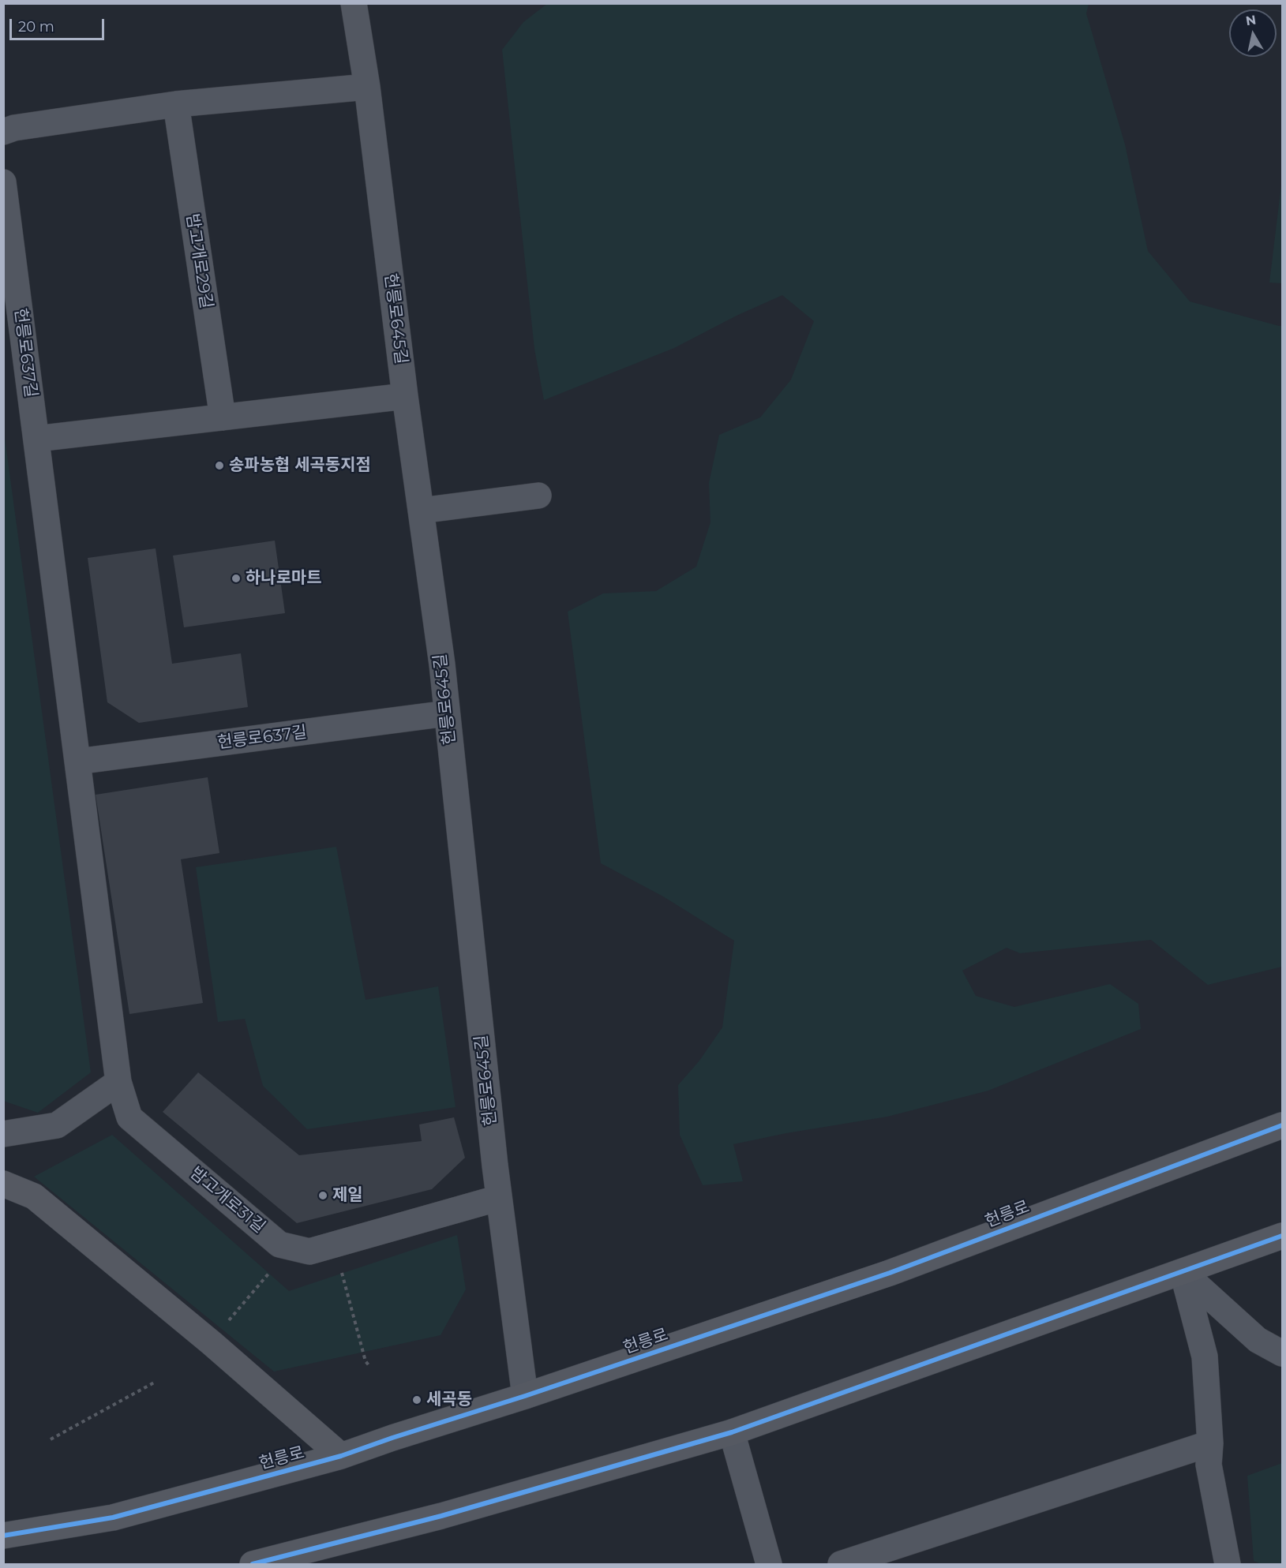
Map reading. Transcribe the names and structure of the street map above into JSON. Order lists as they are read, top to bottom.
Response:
{
  "streets": {
    "main road": ["헌릉로"],
    "street": [
      "밤고개로29길",
      "헌릉로645길",
      "헌릉로637길",
      "밤고개로31길"
    ]
  },
  "crossings": [
    ["헌릉로645길", "헌릉로637길"],
    ["헌릉로645길", "밤고개로31길"],
    ["헌릉로645길", "헌릉로"],
    ["헌릉로637길", "밤고개로31길"]
  ],
  "places": [
    "송파농협 세곡동지점",
    "하나로마트",
    "제일",
    "세곡동"
  ],
  "scale_bar": "20 m",
  "north": "top"
}
